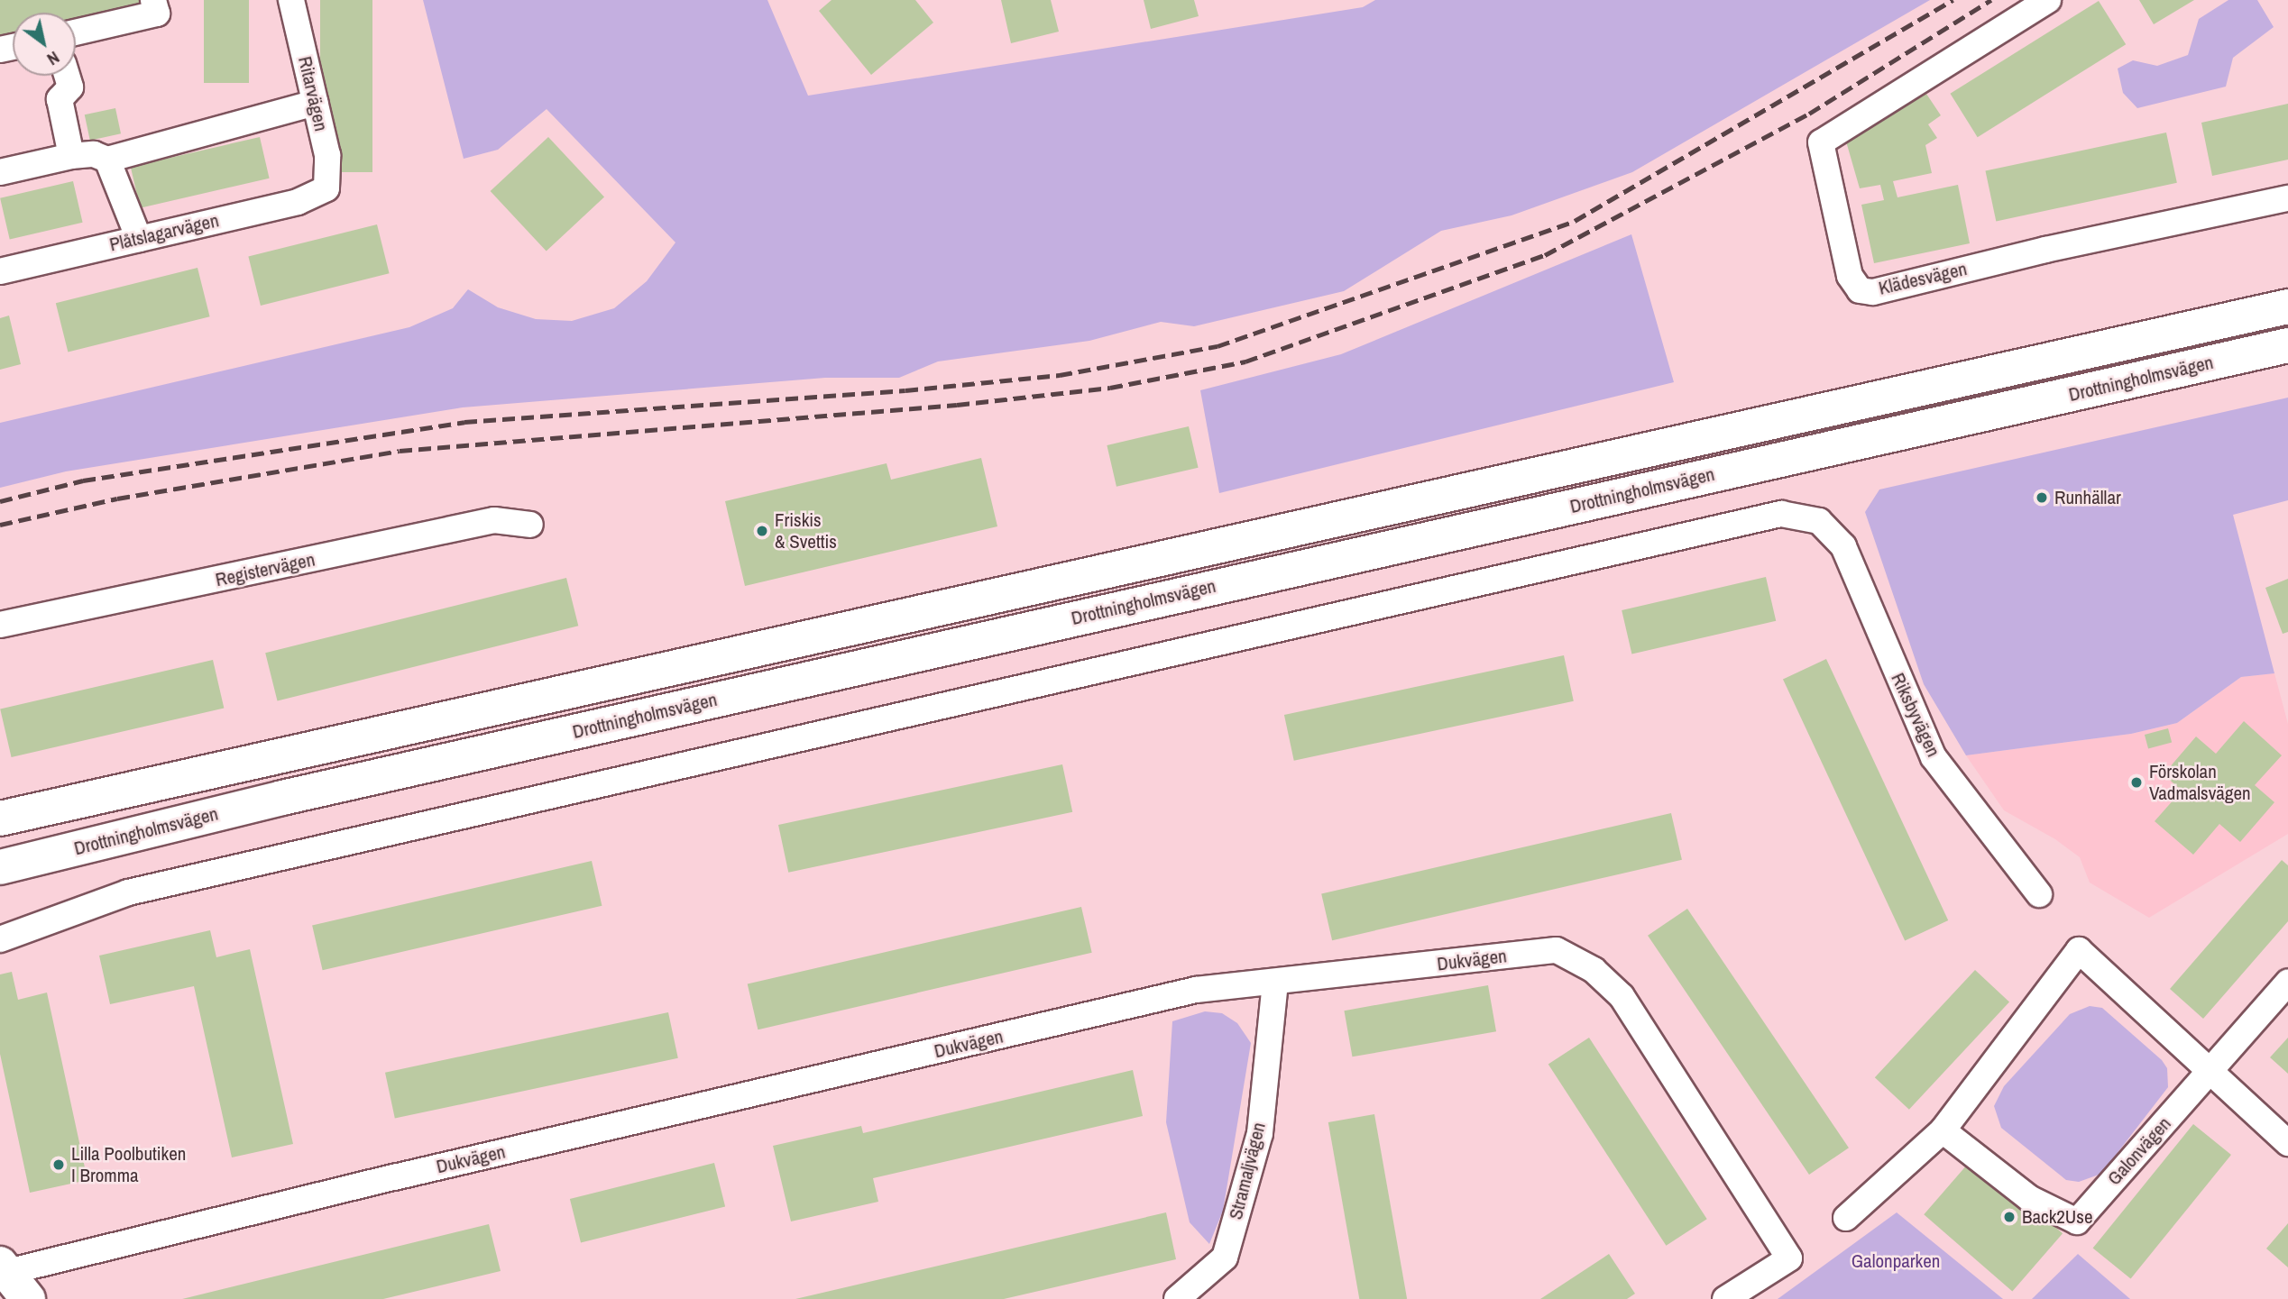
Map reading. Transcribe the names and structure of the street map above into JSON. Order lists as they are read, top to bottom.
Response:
{
  "streets": {
    "main road": ["Drottningholmsvägen"],
    "street": [
      "Ritarvägen",
      "Plåtslagarvägen",
      "Klädesvägen",
      "Registervägen",
      "Riksbyvägen",
      "Dukvägen",
      "Galonvägen",
      "Stramaljvägen"
    ]
  },
  "crossings": [
    ["Ritarvägen", "Plåtslagarvägen"],
    ["Dukvägen", "Stramaljvägen"]
  ],
  "parks": ["Galonparken"],
  "places": [
    "Runhällar",
    "Friskis & Svettis",
    "Förskolan Vadmalsvägen",
    "Lilla Poolbutiken I Bromma",
    "Back2Use"
  ],
  "north": "bottom right"
}
